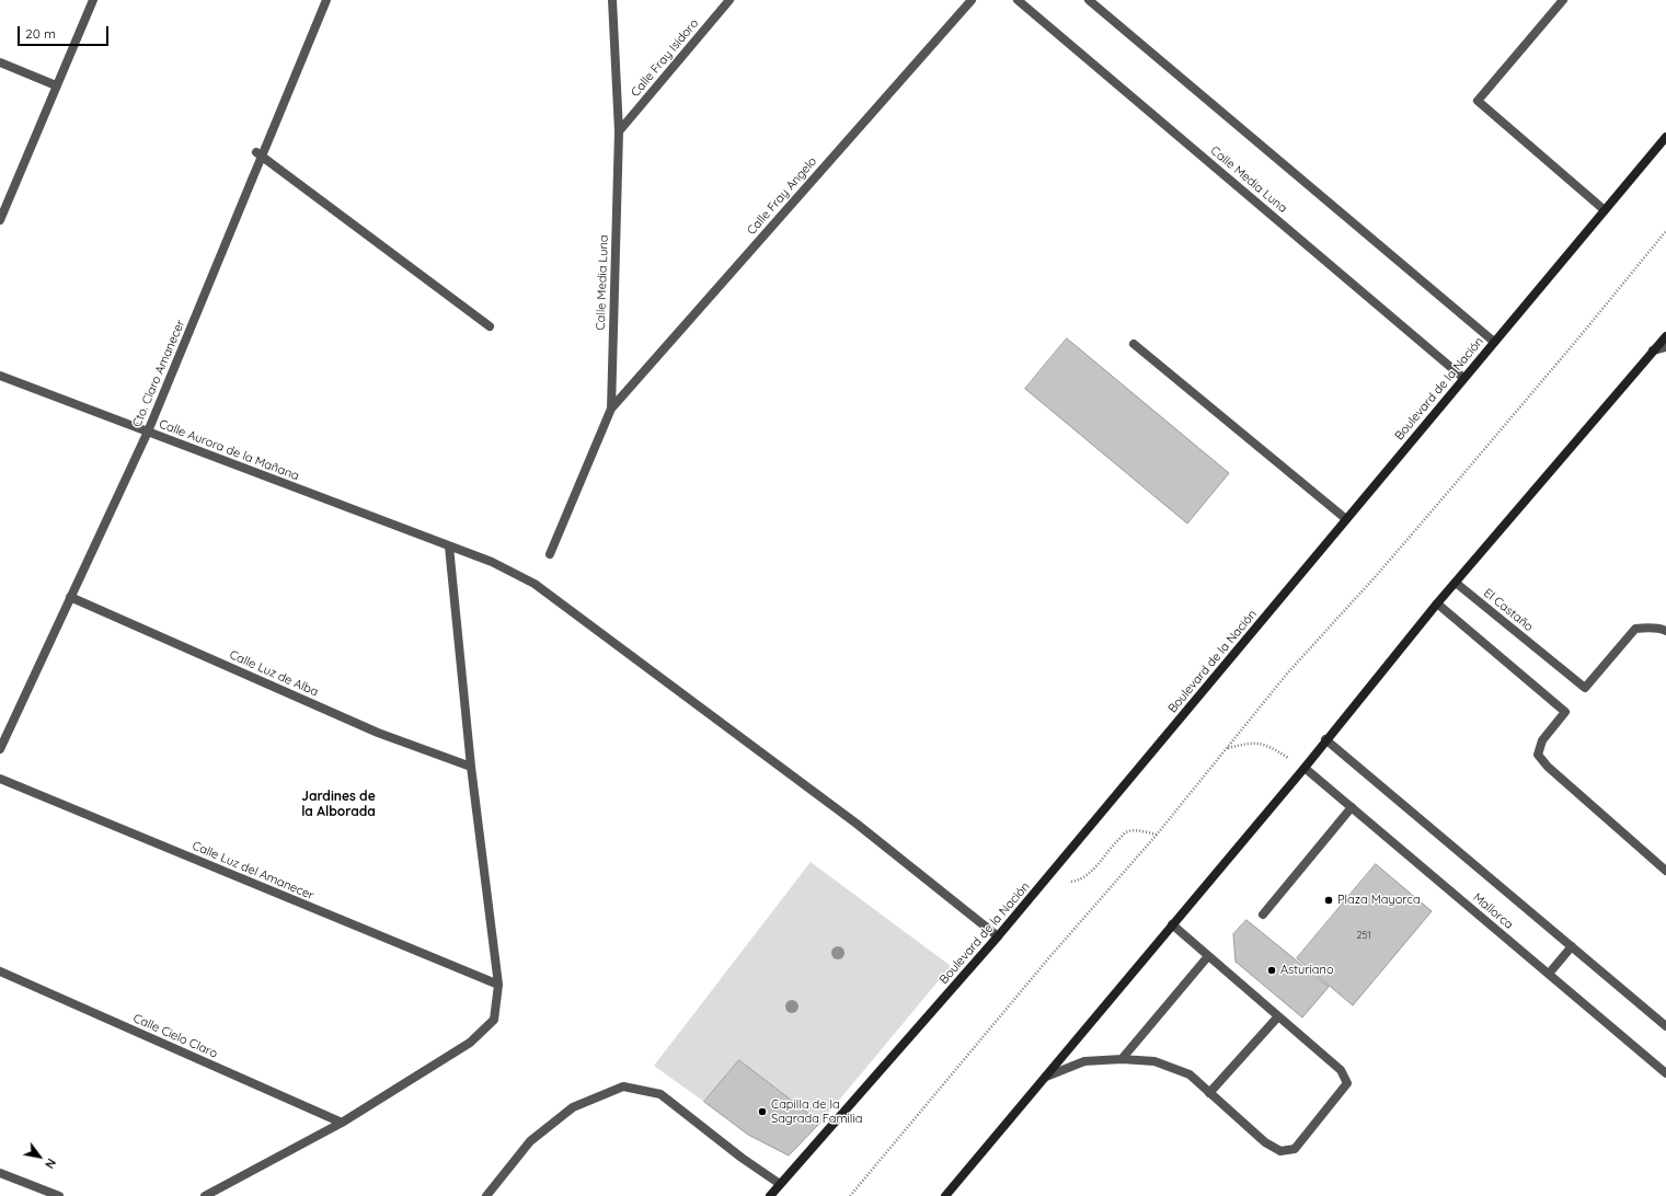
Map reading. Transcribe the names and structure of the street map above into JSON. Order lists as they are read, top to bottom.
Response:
{
  "streets": {
    "main road": ["Boulevard de la Nación"],
    "street": [
      "Calle Fray Isidoro",
      "Calle Media Luna",
      "Calle Fray Angelo",
      "Cto. Claro Amanecer",
      "Calle Aurora de la Mañana",
      "El Castaño",
      "Calle Luz de Alba",
      "Calle Luz del Amanecer",
      "Mallorca",
      "Calle Cielo Claro"
    ]
  },
  "crossings": [
    ["Calle Fray Isidoro", "Calle Media Luna"],
    ["Calle Media Luna", "Calle Fray Angelo"],
    ["Calle Media Luna", "Boulevard de la Nación"],
    ["Cto. Claro Amanecer", "Calle Aurora de la Mañana"],
    ["Cto. Claro Amanecer", "Calle Luz de Alba"],
    ["Boulevard de la Nación", "Calle Aurora de la Mañana"]
  ],
  "districts": ["Jardines de la Alborada"],
  "places": ["Plaza Mayorca", "Asturiano", "Capilla de la Sagrada Familia"],
  "house_numbers": ["251"],
  "scale_bar": "20 m",
  "north": "bottom right"
}
